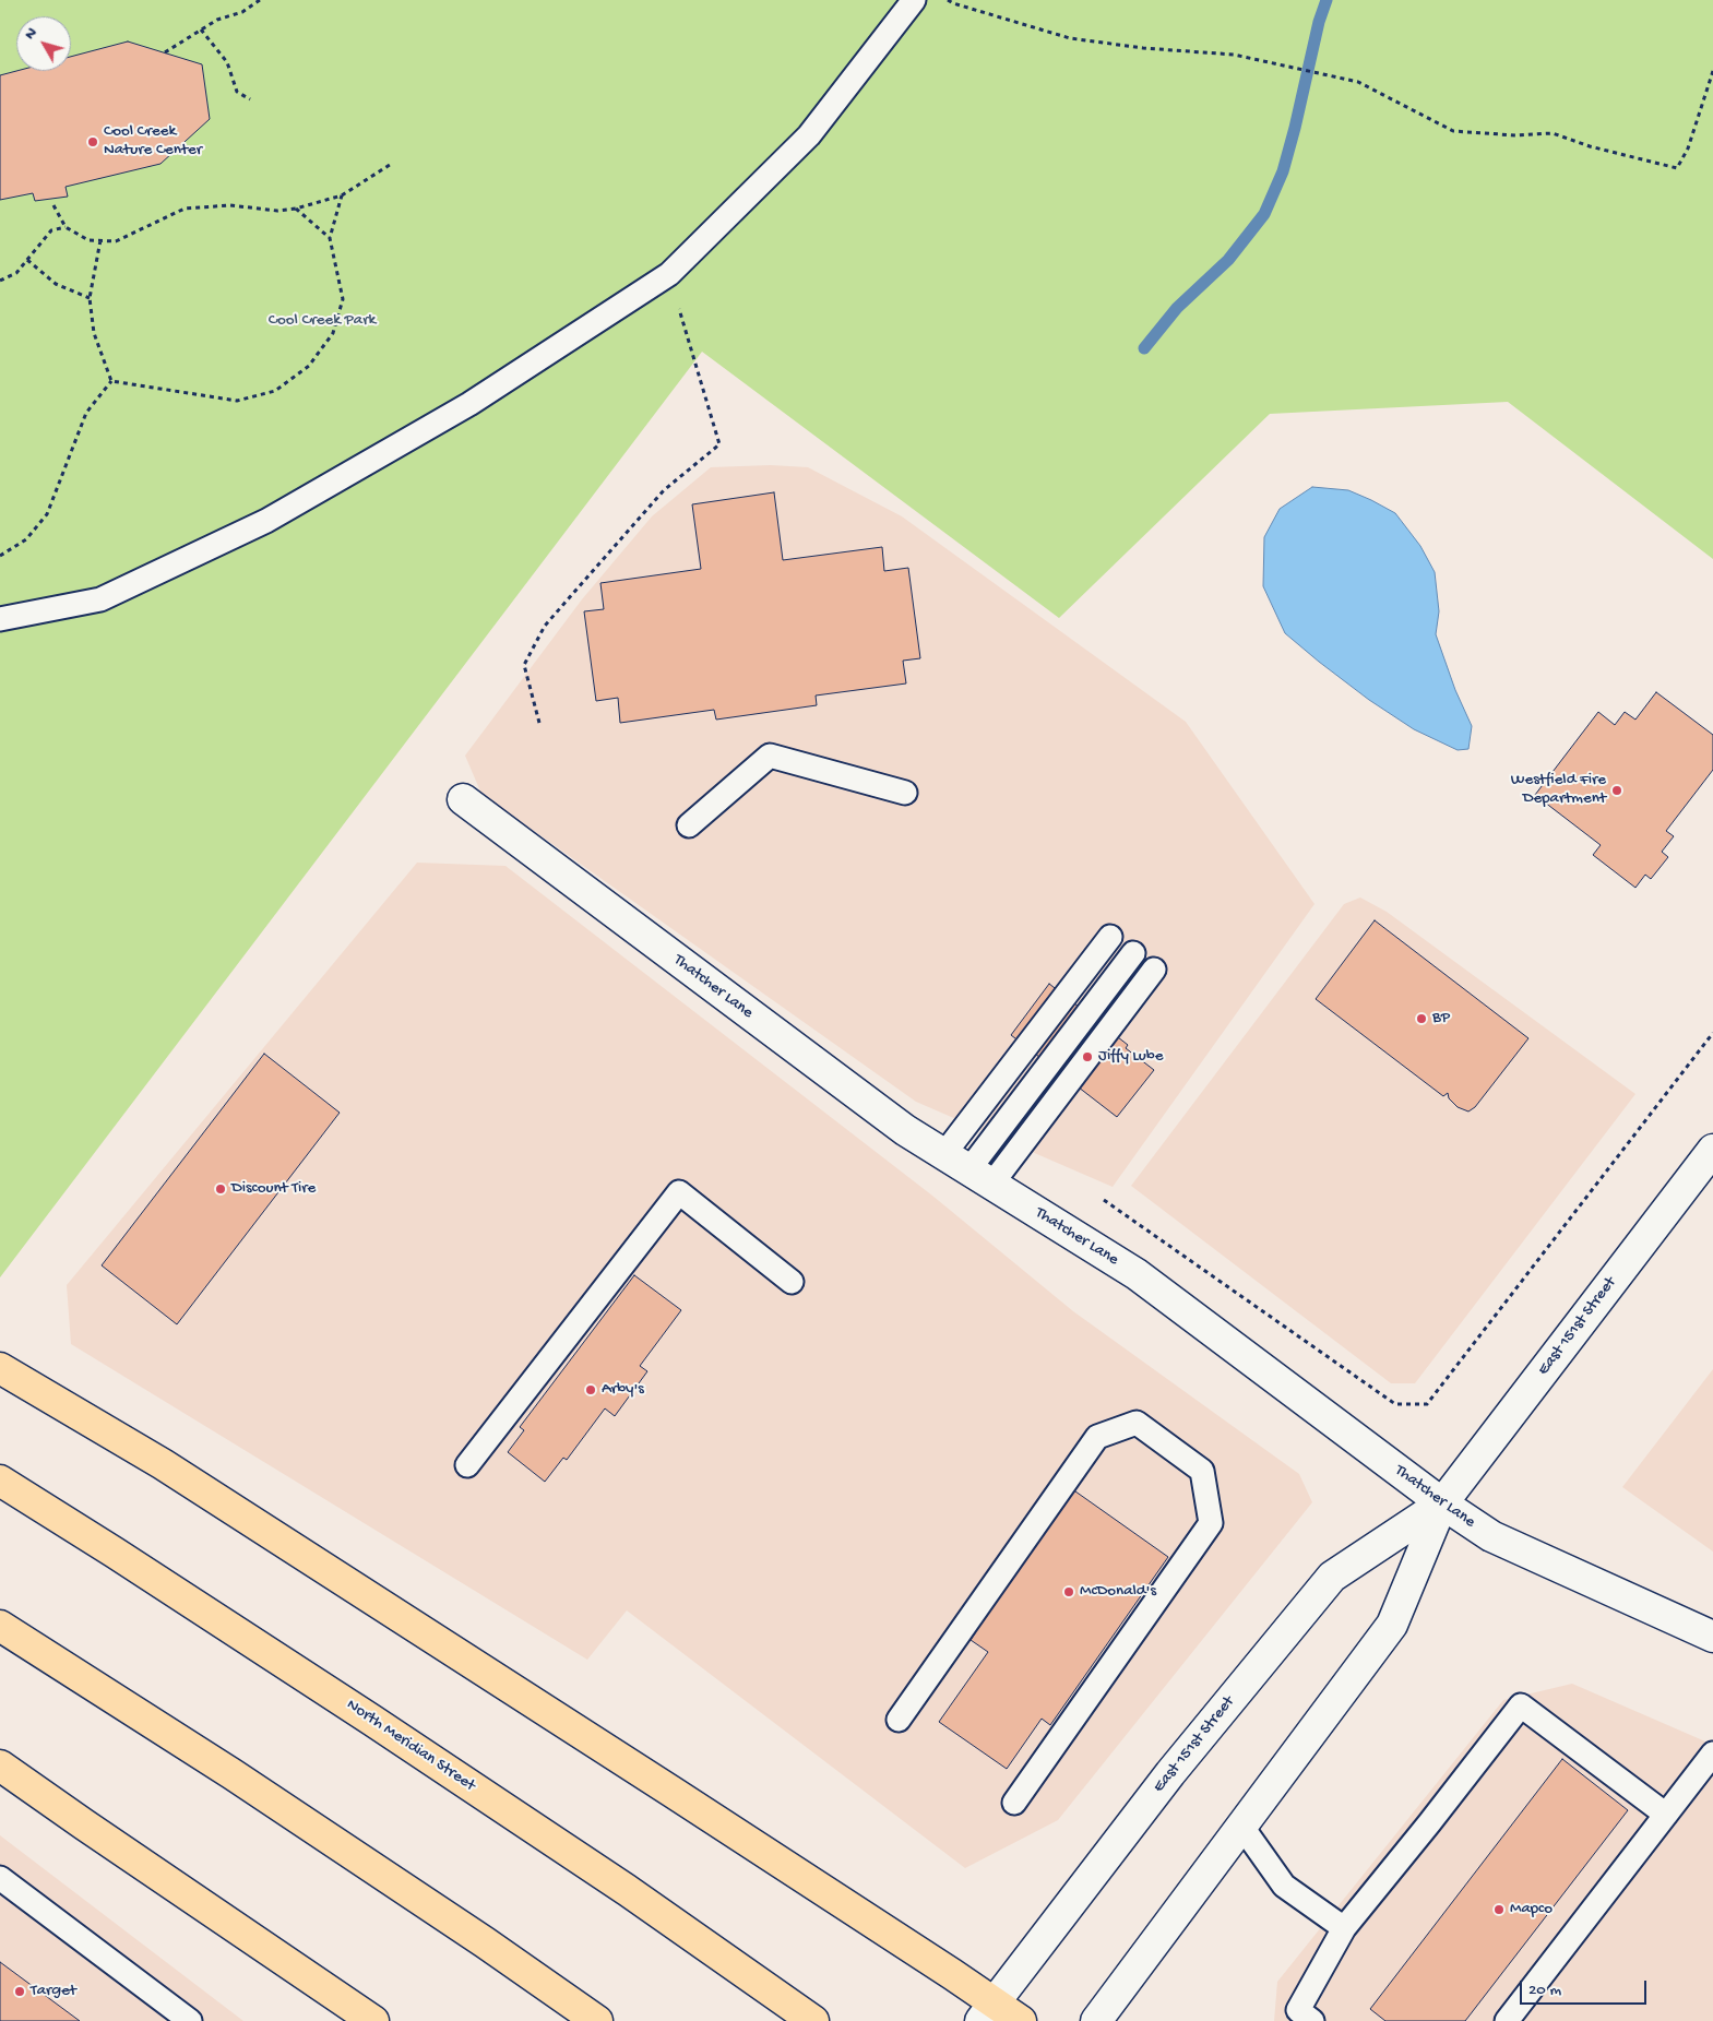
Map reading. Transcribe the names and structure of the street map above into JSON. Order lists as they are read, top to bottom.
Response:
{
  "streets": {
    "highway": ["North Meridian Street"],
    "street": ["Thatcher Lane", "East 151st Street"]
  },
  "crossings": [
    ["Thatcher Lane", "East 151st Street"]
  ],
  "parks": ["Cool Creek Park"],
  "places": [
    "Cool Creek Nature Center",
    "Westfield Fire Department",
    "BP",
    "Jiffy Lube",
    "Discount Tire",
    "Arby's",
    "McDonald's",
    "Mapco",
    "Target"
  ],
  "scale_bar": "20 m",
  "north": "top left"
}
